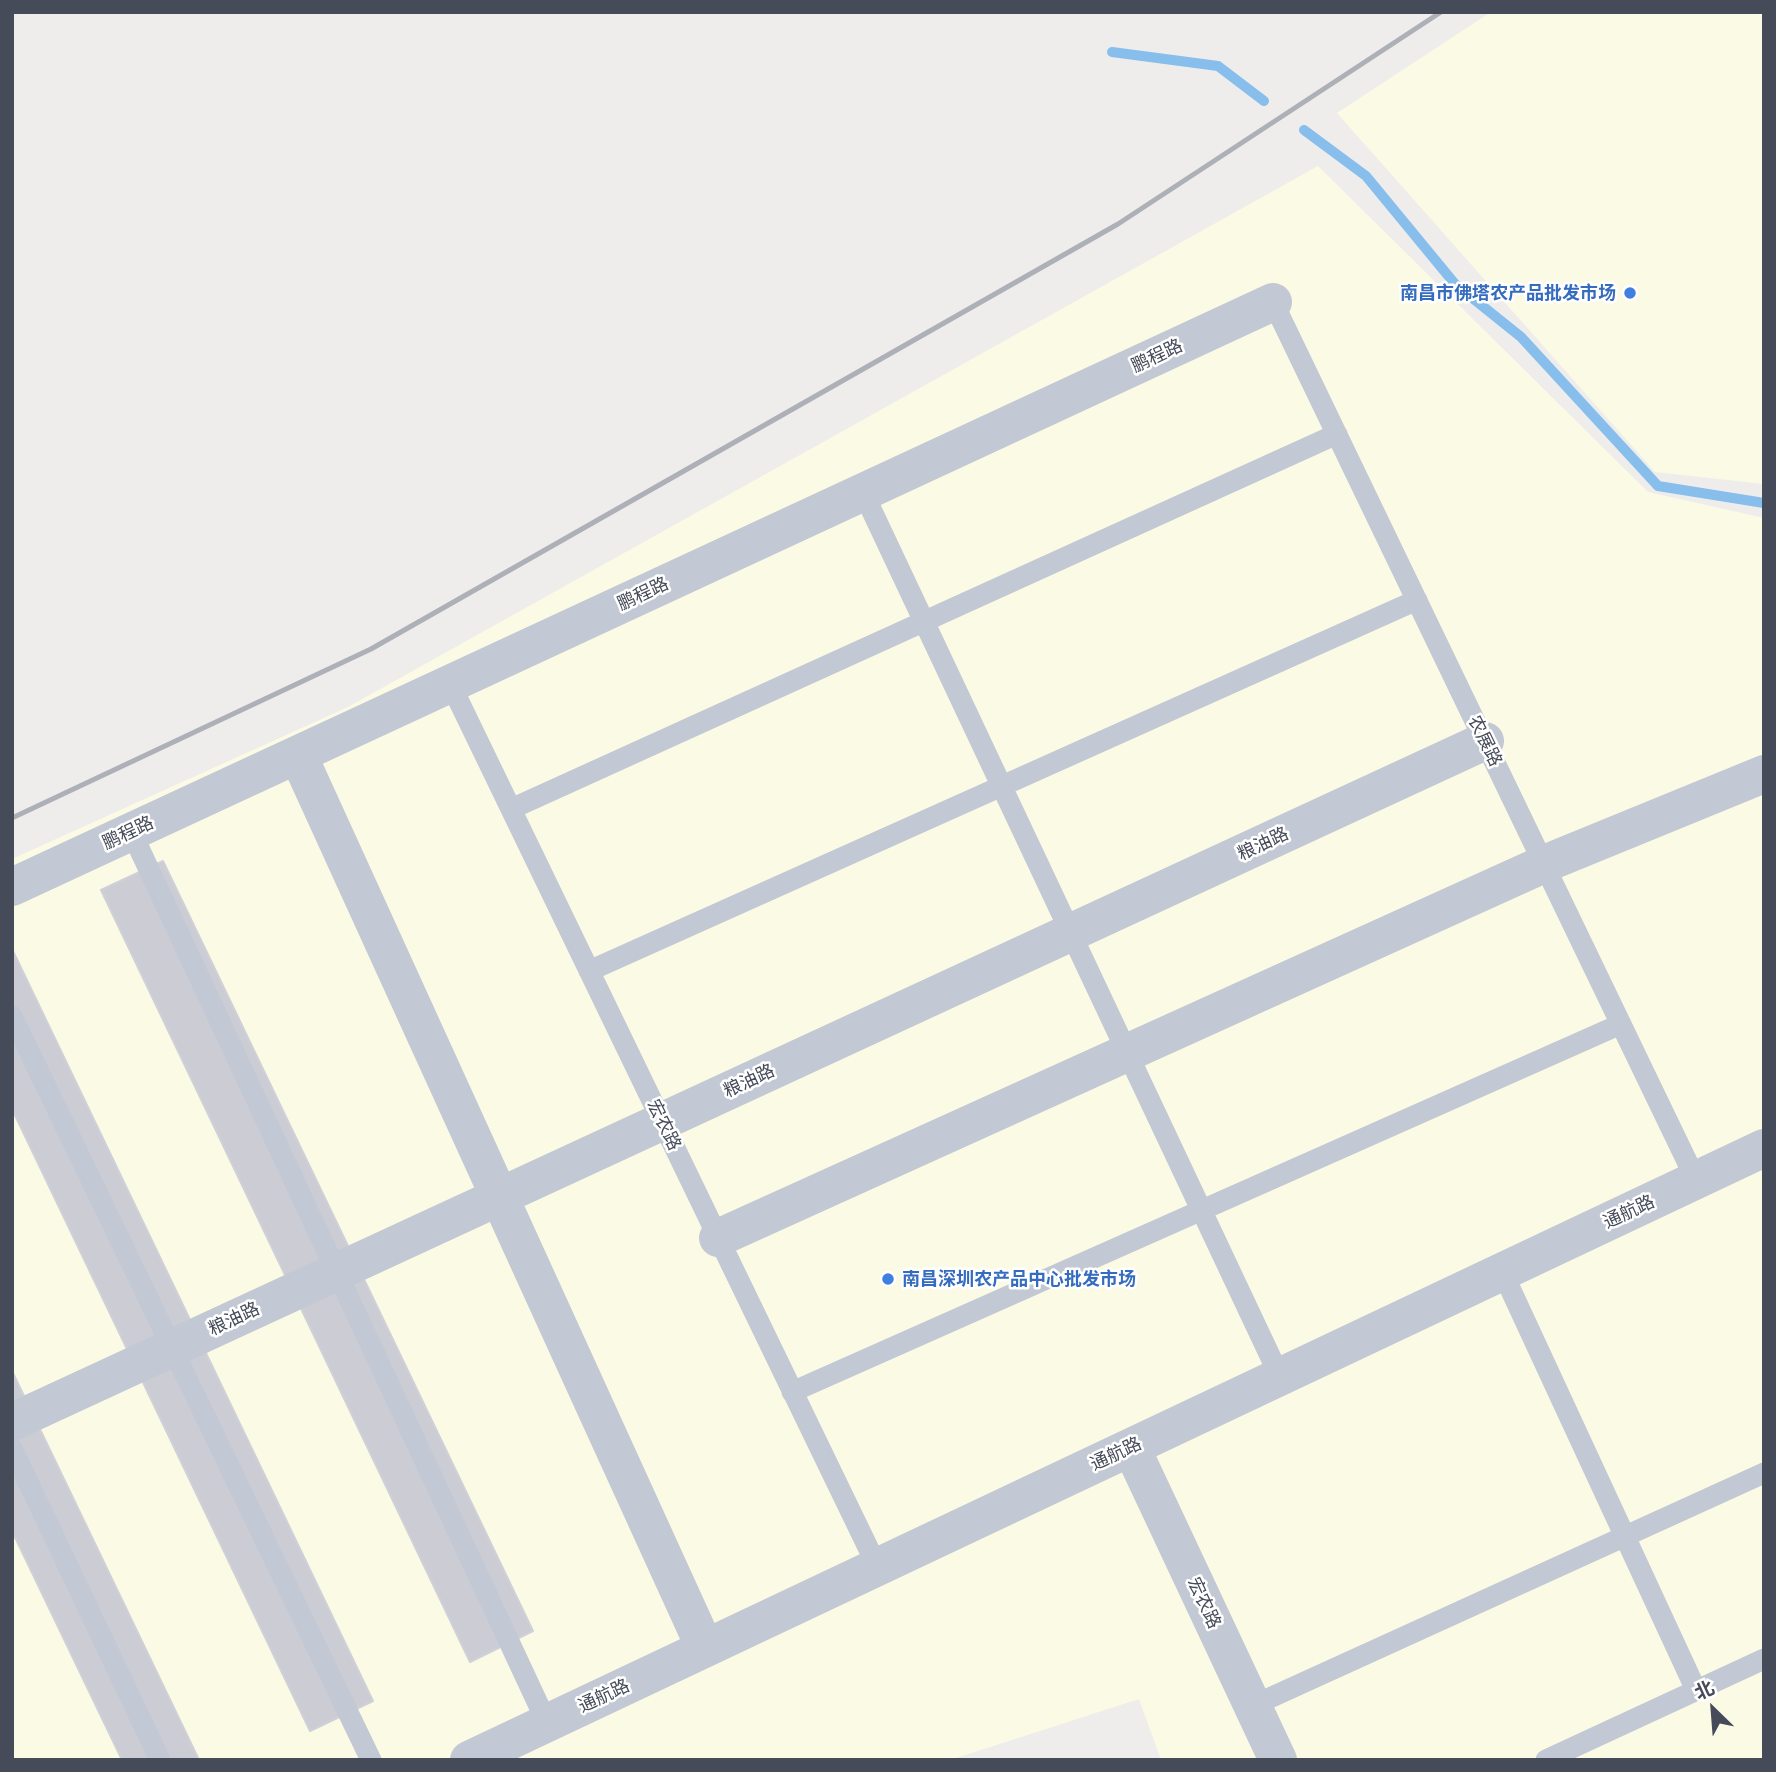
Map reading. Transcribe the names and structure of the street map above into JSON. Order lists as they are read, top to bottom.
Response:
{
  "streets": {
    "street": [
      "鹏程路",
      "粮油路",
      "宏农路",
      "通航路"
    ],
    "lane": ["农展路"]
  },
  "crossings": [
    ["鹏程路", "农展路"],
    ["鹏程路", "宏农路"],
    ["农展路", "粮油路"],
    ["农展路", "通航路"],
    ["粮油路", "宏农路"],
    ["宏农路", "通航路"]
  ],
  "places": ["南昌市佛塔农产品批发市场", "南昌深圳农产品中心批发市场"],
  "north": "top left"
}
